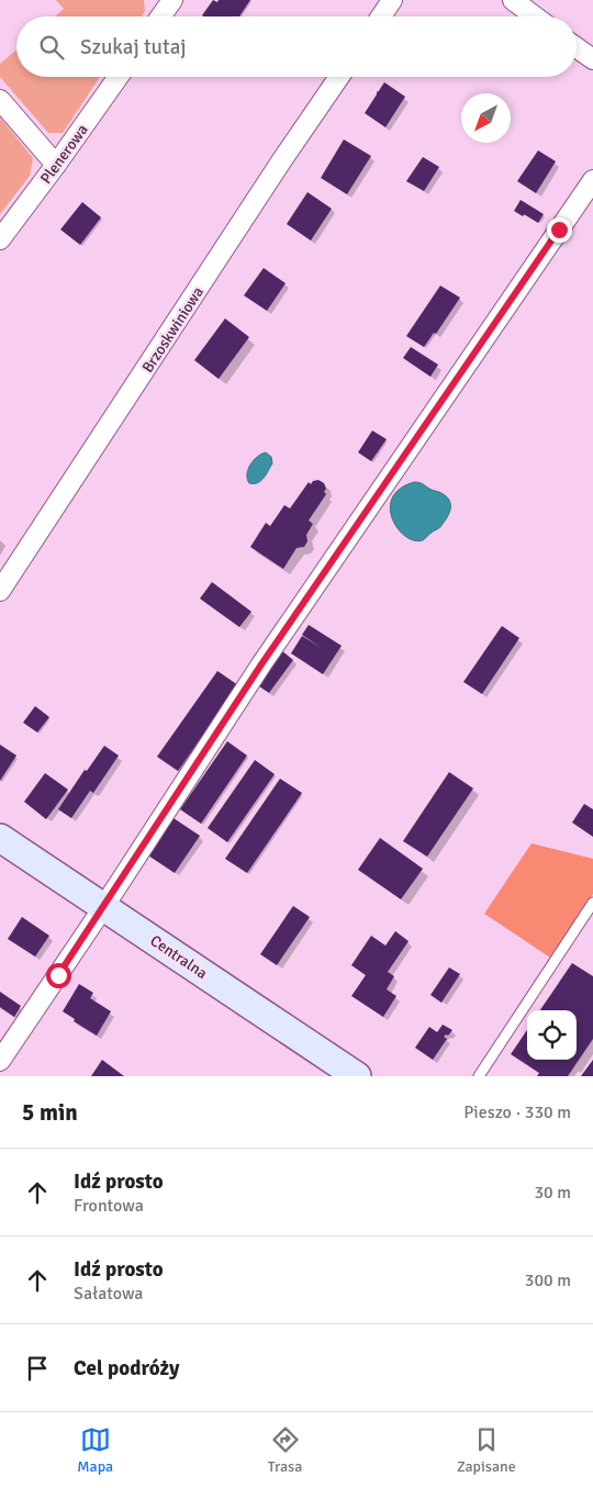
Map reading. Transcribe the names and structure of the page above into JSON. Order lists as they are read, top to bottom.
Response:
{
  "streets": {
    "street": ["Plenerowa", "Brzoskwiniowa", "Centralna"]
  },
  "north": "bottom left",
  "page": {
    "search": "Szukaj tutaj",
    "heading": ["5 min", "Pieszo · 330 m"],
    "list": [
      ["Idź prosto", "Frontowa", "30 m"],
      ["Idź prosto", "Sałatowa", "300 m"],
      "Cel podróży"
    ],
    "nav": ["Mapa", "Trasa", "Zapisane"]
  }
}
